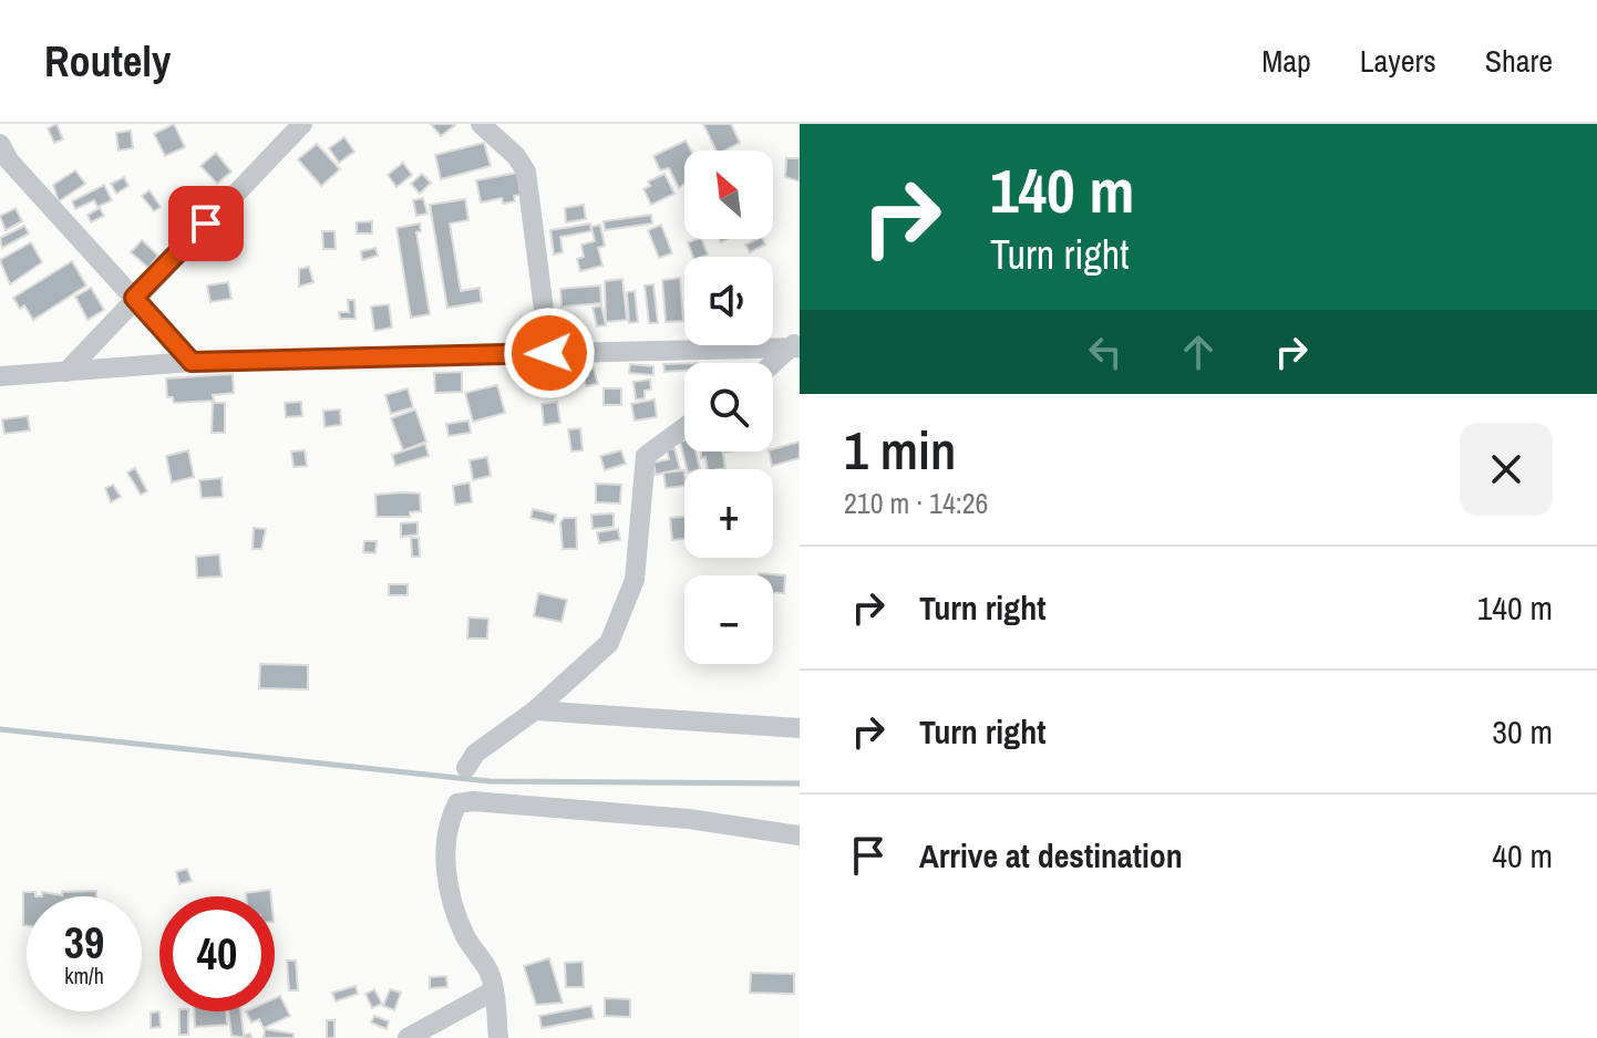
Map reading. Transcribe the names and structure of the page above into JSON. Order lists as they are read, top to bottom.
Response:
{
  "north": "top left",
  "page": {
    "header": "Routely",
    "nav": ["Map", "Layers", "Share"],
    "turn": ["140 m", "Turn right"],
    "map_buttons": ["+", "−"],
    "heading": ["1 min", "210 m · 14:26"],
    "list": [
      {
        "name": "Turn right",
        "value": "140 m"
      },
      {
        "name": "Turn right",
        "value": "30 m"
      },
      {
        "name": "Arrive at destination",
        "value": "40 m"
      }
    ],
    "speed": "39 km/h",
    "limit": "40"
  }
}
